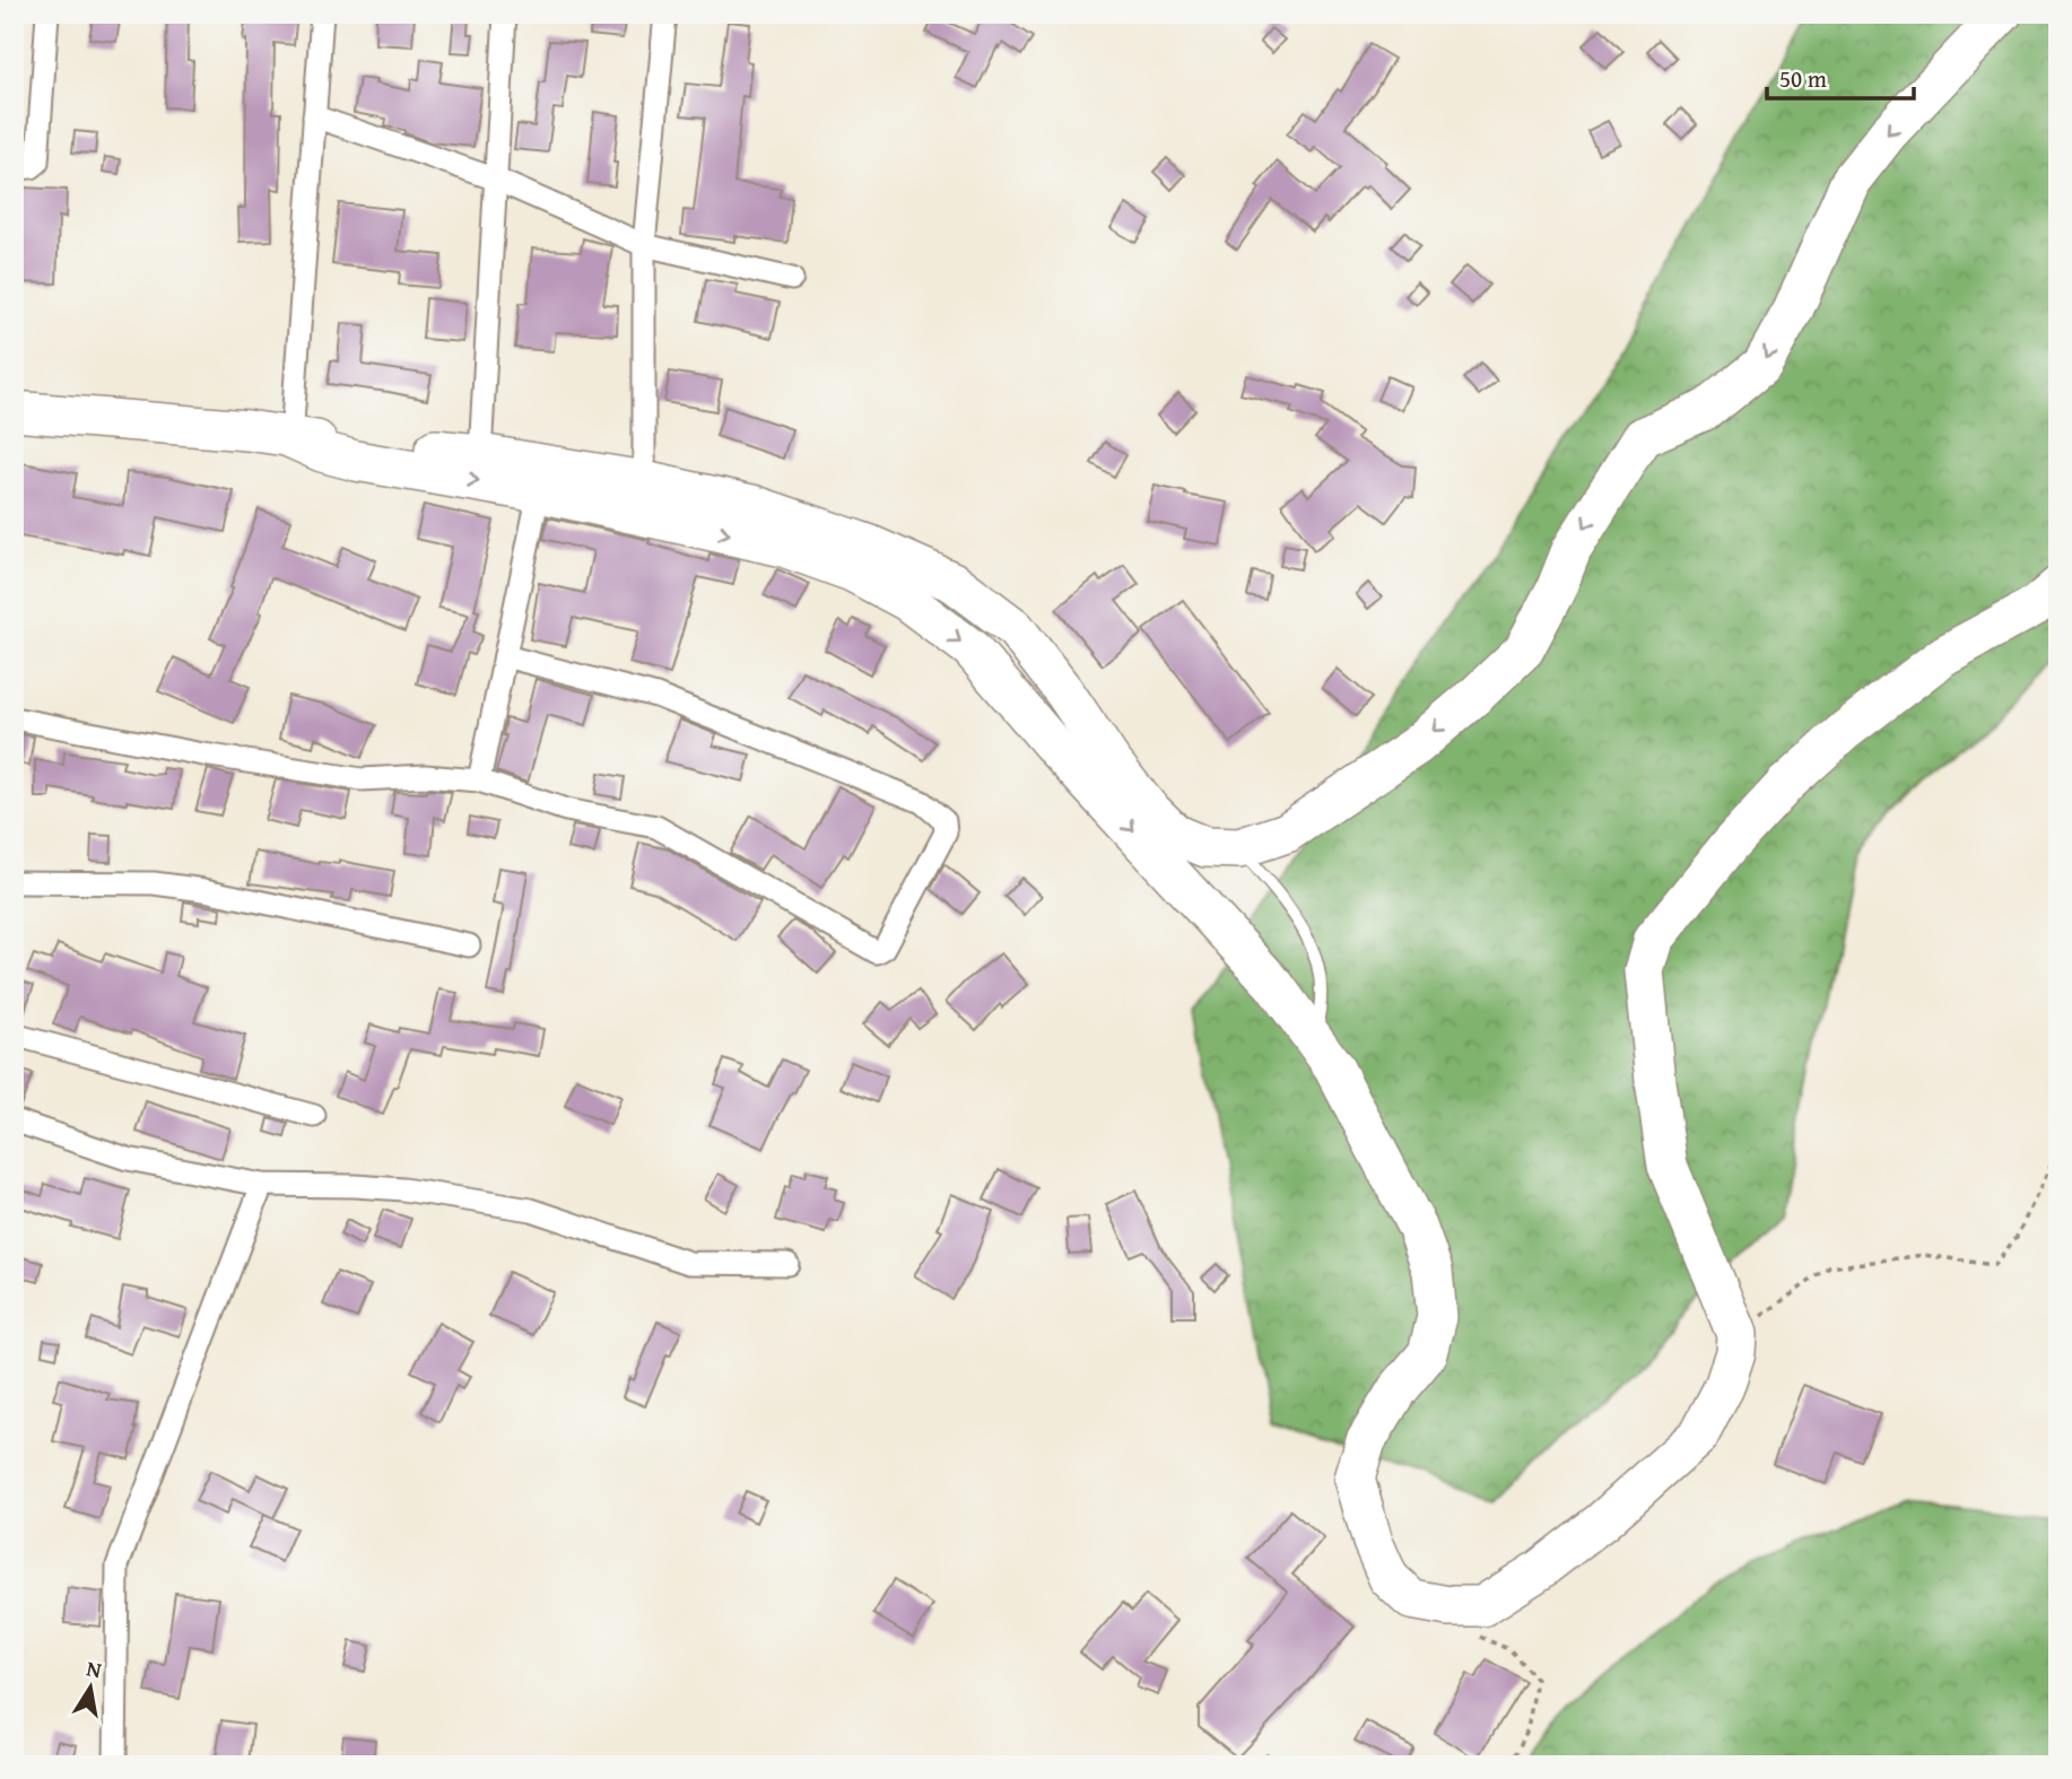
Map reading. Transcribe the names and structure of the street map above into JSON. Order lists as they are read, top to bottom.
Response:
{
  "scale_bar": "50 m",
  "north": "top"
}
